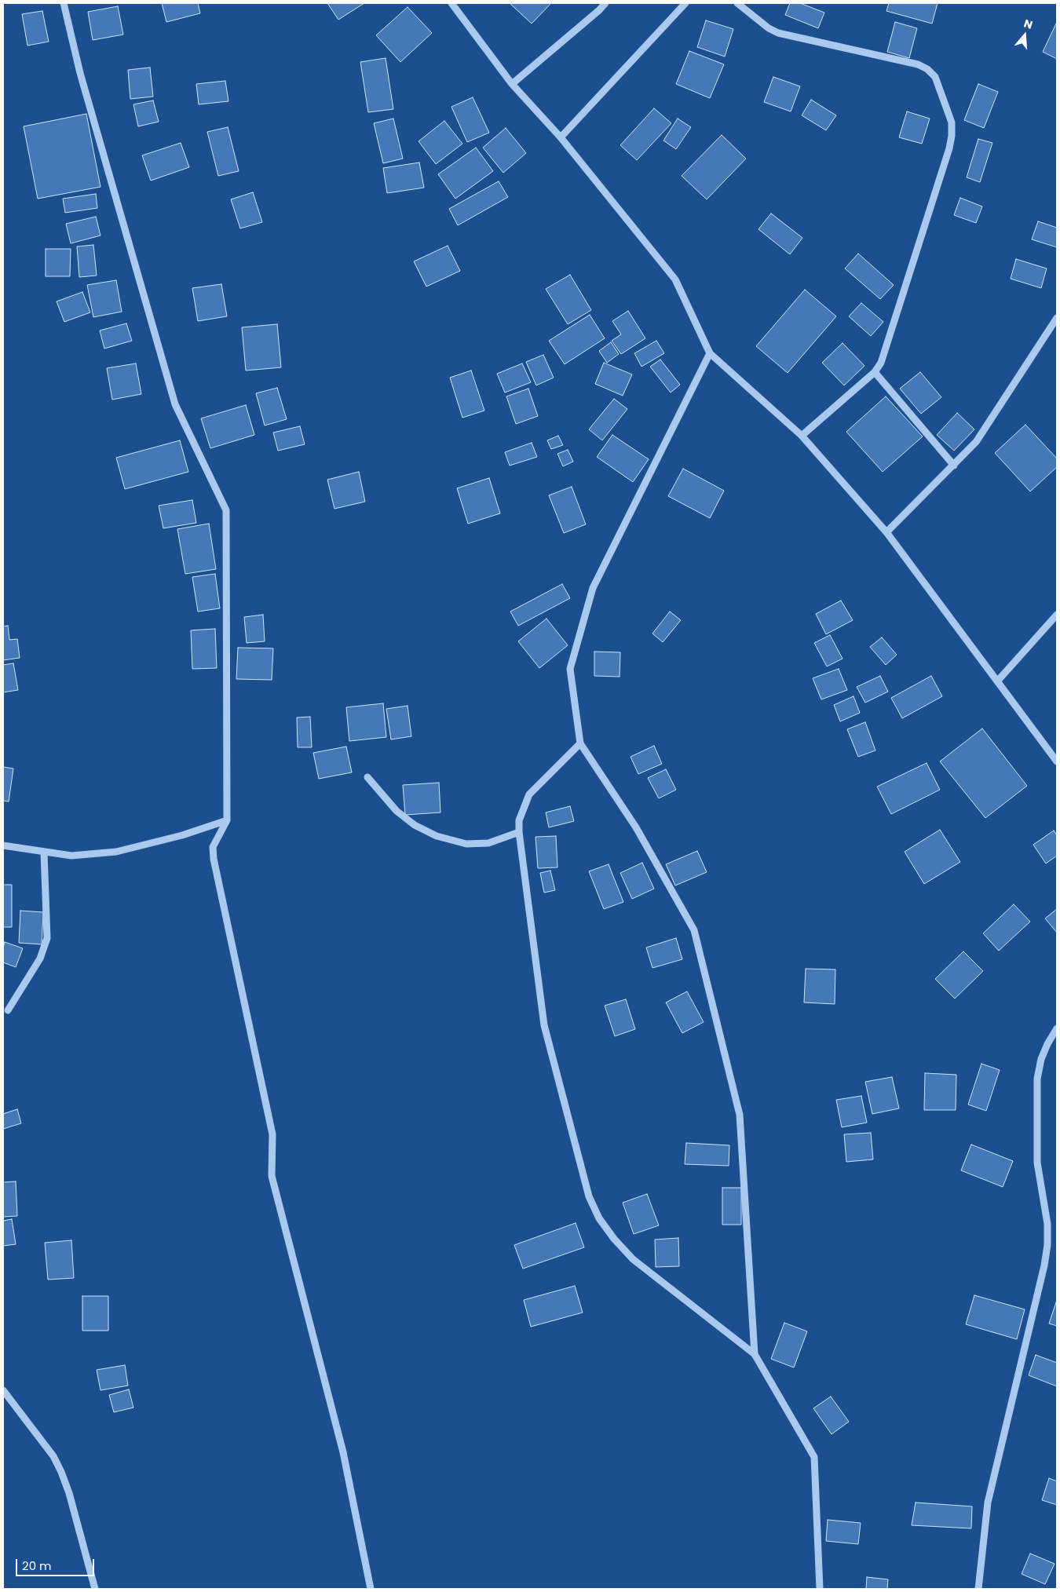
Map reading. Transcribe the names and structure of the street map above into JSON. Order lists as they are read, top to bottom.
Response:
{
  "scale_bar": "20 m",
  "north": "top"
}
